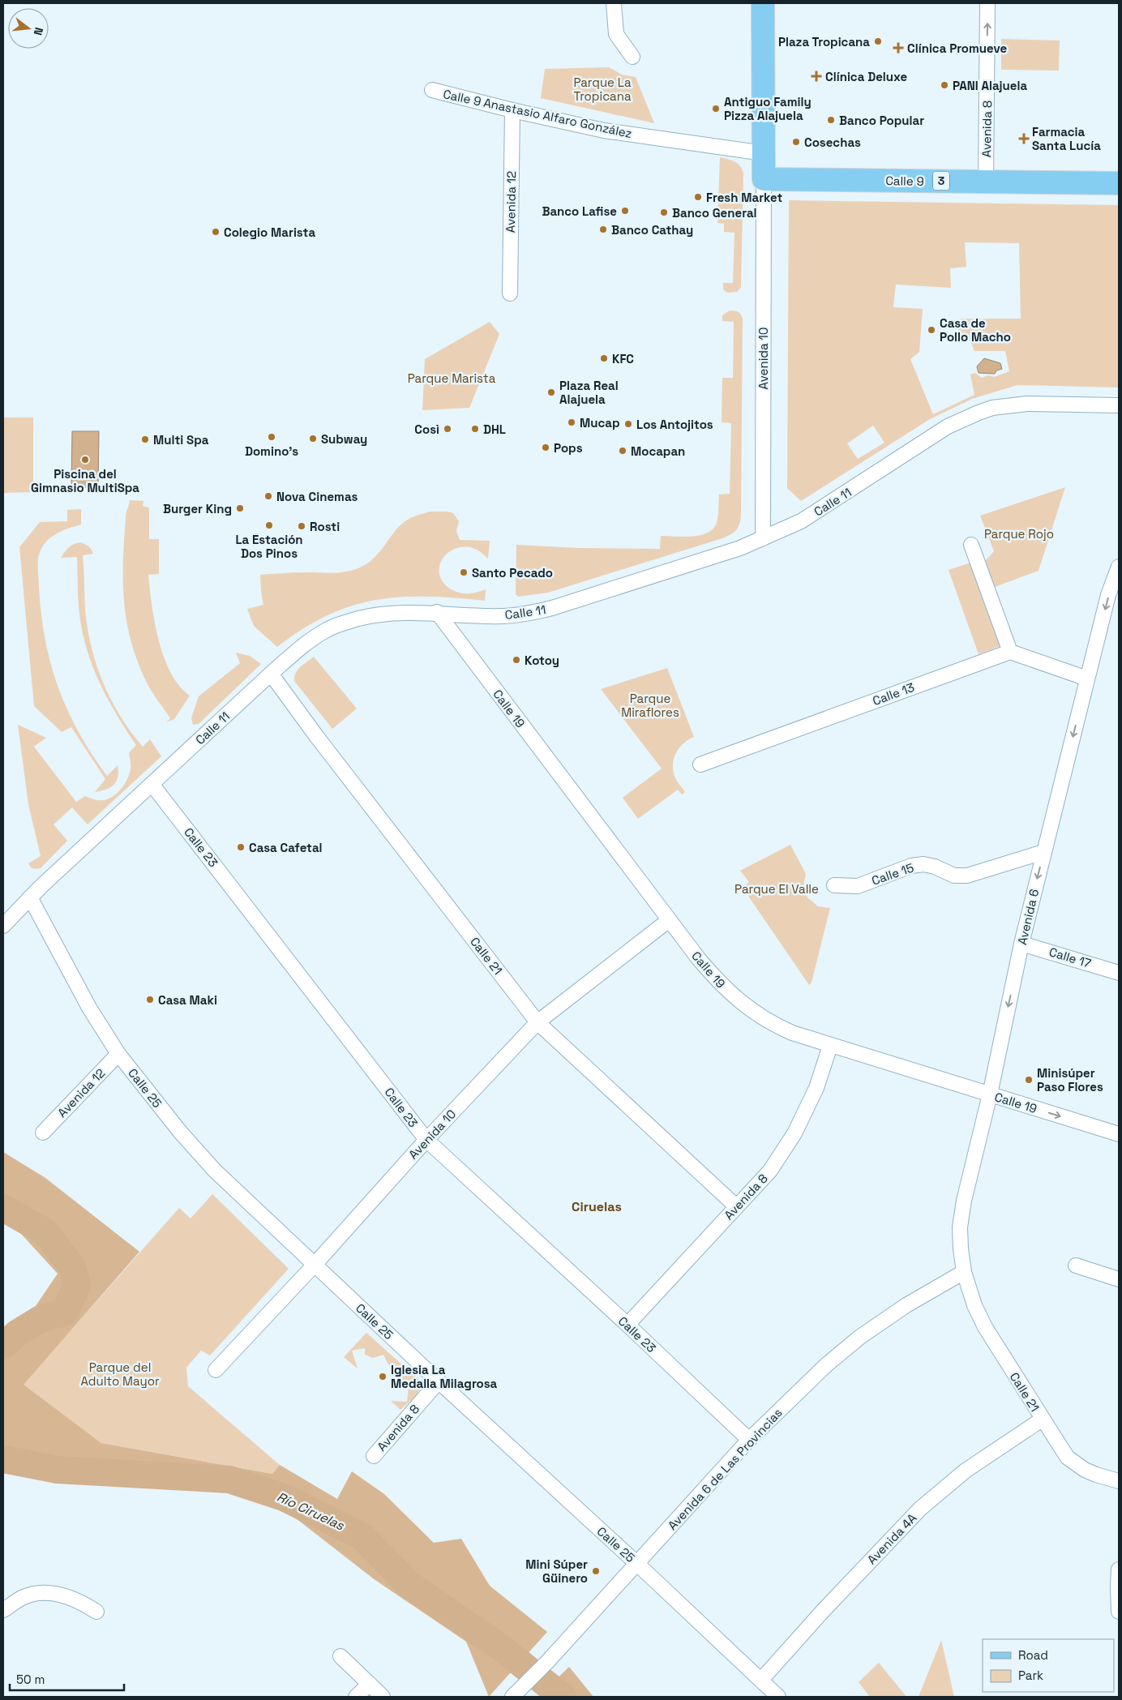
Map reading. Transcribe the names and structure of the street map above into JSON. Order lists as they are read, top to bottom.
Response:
{
  "streets": {
    "main road": ["Calle 9", "3"],
    "street": [
      "Calle 9 Anastasio Alfaro González",
      "Avenida 8",
      "Avenida 12",
      "Avenida 10",
      "Calle 11",
      "Calle 13",
      "Calle 19",
      "Calle 23",
      "Calle 15",
      "Avenida 6",
      "Calle 21",
      "Calle 17",
      "Calle 25",
      "Avenida 6 de Las Provincias",
      "Avenida 4A"
    ]
  },
  "crossings": [
    ["Calle 9 Anastasio Alfaro González", "Avenida 12"],
    ["Avenida 8", "Calle 9"],
    ["Avenida 8", "Calle 19"],
    ["Avenida 8", "Calle 23"],
    ["Avenida 8", "Calle 21"],
    ["Avenida 8", "Calle 25"],
    ["Calle 9", "Avenida 10"],
    ["Avenida 12", "Calle 25"],
    ["Avenida 10", "Calle 11"],
    ["Avenida 10", "Calle 19"],
    ["Avenida 10", "Calle 23"],
    ["Avenida 10", "Calle 21"],
    ["Avenida 10", "Calle 25"],
    ["Calle 11", "Calle 19"],
    ["Calle 11", "Calle 23"],
    ["Calle 11", "Calle 21"],
    ["Calle 11", "Calle 25"],
    ["Calle 19", "Avenida 6"],
    ["Calle 23", "Avenida 6 de Las Provincias"],
    ["Calle 15", "Avenida 6"],
    ["Avenida 6", "Calle 21"],
    ["Avenida 6", "Calle 17"],
    ["Avenida 6", "Avenida 6 de Las Provincias"],
    ["Calle 21", "Avenida 6 de Las Provincias"],
    ["Calle 21", "Avenida 4A"],
    ["Calle 25", "Avenida 6 de Las Provincias"],
    ["Calle 25", "Avenida 4A"]
  ],
  "one_way": ["Avenida 6"],
  "districts": ["Ciruelas"],
  "water": ["Río Ciruelas"],
  "parks": [
    "Parque La Tropicana",
    "Parque Marista",
    "Parque Rojo",
    "Parque Miraflores",
    "Parque El Valle",
    "Parque del Adulto Mayor"
  ],
  "places": {
    "other": [
      "Plaza Tropicana",
      "PANI Alajuela",
      "Antiguo Family Pizza Alajuela",
      "Banco Popular",
      "Cosechas",
      "Fresh Market",
      "Banco Lafise",
      "Banco General",
      "Banco Cathay",
      "Colegio Marista",
      "Casa de Pollo Macho",
      "KFC",
      "Plaza Real Alajuela",
      "Mucap",
      "Los Antojitos",
      "Così",
      "DHL",
      "Domino's",
      "Subway",
      "Multi Spa",
      "Pops",
      "Mocapan",
      "Piscina del Gimnasio MultiSpa",
      "Nova Cinemas",
      "Burger King",
      "La Estación Dos Pinos",
      "Rosti",
      "Santo Pecado",
      "Kotoy",
      "Casa Cafetal",
      "Casa Maki",
      "Minisúper Paso Flores",
      "Iglesia La Medalla Milagrosa",
      "Mini Súper Güinero"
    ],
    "health": ["Clínica Promueve", "Clínica Deluxe", "Farmacia Santa Lucía"]
  },
  "legend": ["Road", "Park"],
  "scale_bar": "50 m",
  "north": "right"
}
